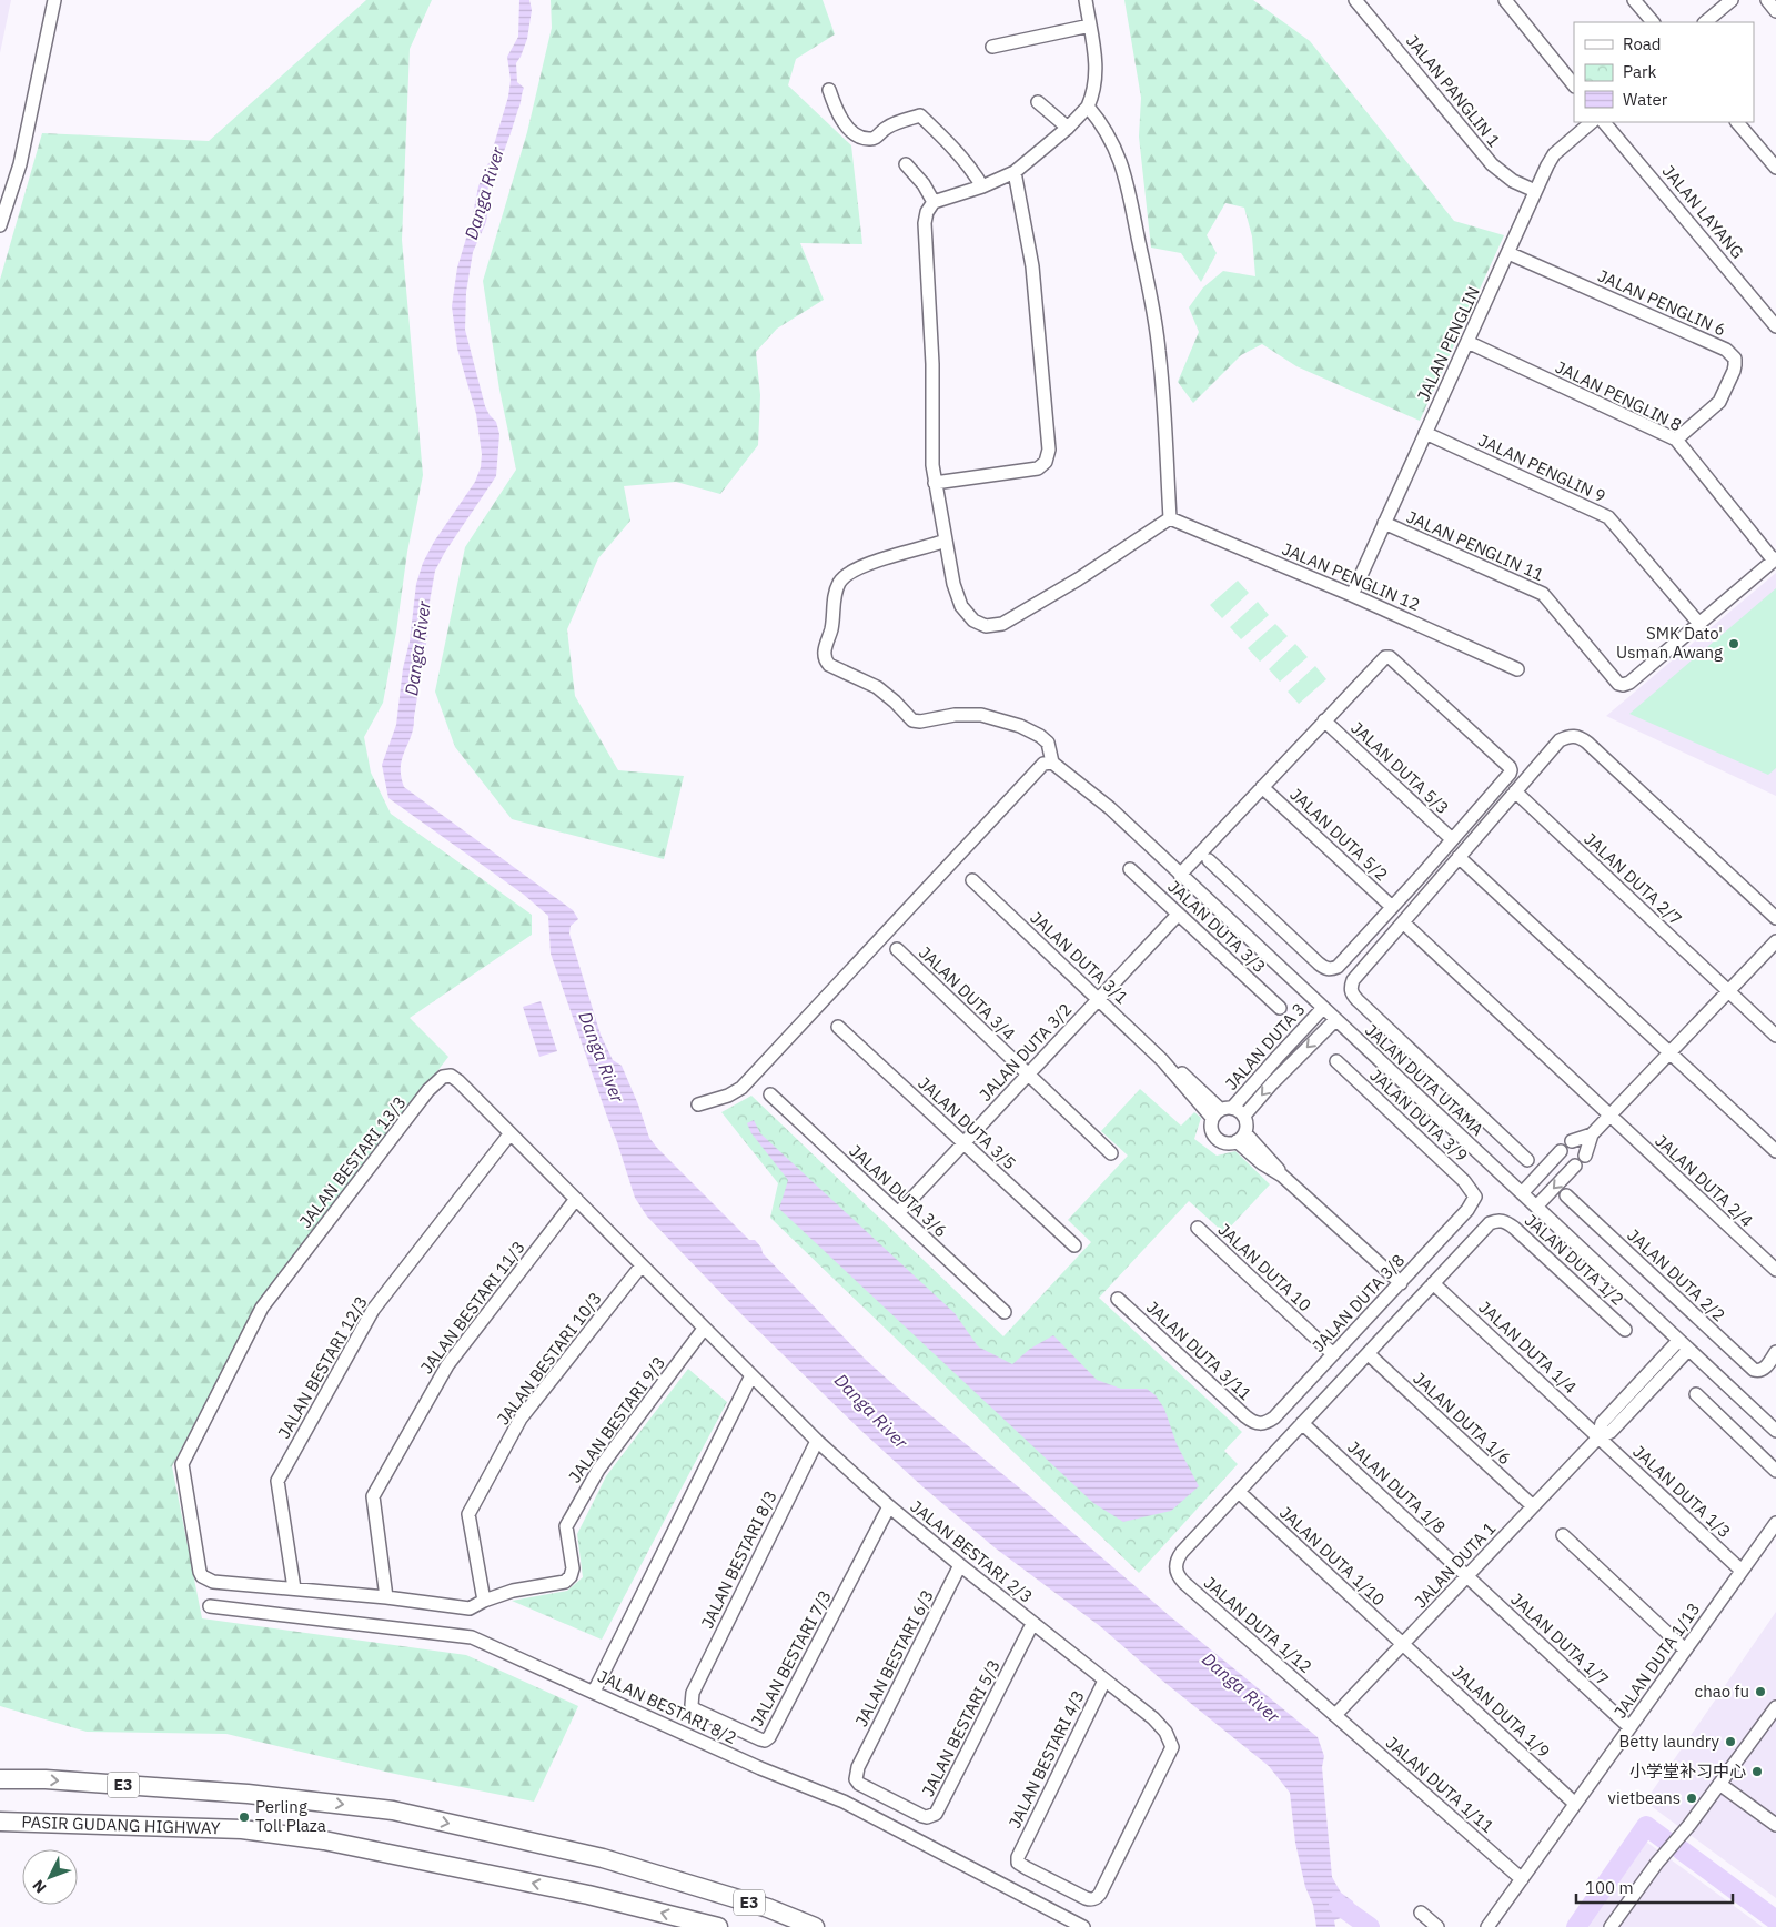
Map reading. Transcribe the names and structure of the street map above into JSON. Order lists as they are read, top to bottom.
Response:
{
  "streets": {
    "highway": ["E3", "PASIR GUDANG HIGHWAY"],
    "street": [
      "JALAN PANGLIN 1",
      "JALAN LAYANG",
      "JALAN PENGLIN 6",
      "JALAN PENGLIN",
      "JALAN PENGLIN 8",
      "JALAN PENGLIN 9",
      "JALAN PENGLIN 11",
      "JALAN PENGLIN 12",
      "JALAN DUTA 5/3",
      "JALAN DUTA 5/2",
      "JALAN DUTA 2/7",
      "JALAN DUTA 3/3",
      "JALAN DUTA 3/1",
      "JALAN DUTA 3/4",
      "JALAN DUTA 3",
      "JALAN DUTA 3/2",
      "JALAN DUTA UTAMA",
      "JALAN DUTA 3/9",
      "JALAN DUTA 3/5",
      "JALAN BESTARI 13/3",
      "JALAN DUTA 2/4",
      "JALAN DUTA 3/6",
      "JALAN DUTA 1/2",
      "JALAN DUTA 10",
      "JALAN DUTA 2/2",
      "JALAN DUTA 3/8",
      "JALAN BESTARI 11/3",
      "JALAN DUTA 1/4",
      "JALAN DUTA 3/11",
      "JALAN BESTARI 10/3",
      "JALAN BESTARI 12/3",
      "JALAN DUTA 1/6",
      "JALAN BESTARI 9/3",
      "JALAN DUTA 1/8",
      "JALAN DUTA 1/3",
      "JALAN BESTARI 2/3",
      "JALAN DUTA 1/10",
      "JALAN BESTARI 8/3",
      "JALAN DUTA 1",
      "JALAN DUTA 1/12",
      "JALAN DUTA 1/7",
      "JALAN BESTARI 7/3",
      "JALAN BESTARI 6/3",
      "JALAN DUTA 1/13",
      "JALAN BESTARI 8/2",
      "JALAN DUTA 1/9",
      "JALAN BESTARI 5/3",
      "JALAN BESTARI 4/3",
      "JALAN DUTA 1/11"
    ]
  },
  "crossings": [
    ["JALAN PANGLIN 1", "JALAN PENGLIN"],
    ["JALAN PENGLIN 6", "JALAN PENGLIN"],
    ["JALAN PENGLIN 6", "JALAN PENGLIN 8"],
    ["JALAN PENGLIN", "JALAN PENGLIN 8"],
    ["JALAN PENGLIN", "JALAN PENGLIN 9"],
    ["JALAN PENGLIN", "JALAN PENGLIN 11"],
    ["JALAN PENGLIN", "JALAN PENGLIN 12"],
    ["JALAN PENGLIN 9", "JALAN PENGLIN 11"],
    ["JALAN DUTA 3/3", "JALAN DUTA 3/2"],
    ["JALAN DUTA 3/1", "JALAN DUTA 3"],
    ["JALAN DUTA 3/1", "JALAN DUTA 3/2"],
    ["JALAN DUTA 3/4", "JALAN DUTA 3/2"],
    ["JALAN DUTA 3", "JALAN DUTA UTAMA"],
    ["JALAN DUTA 3/2", "JALAN DUTA 3/5"],
    ["JALAN DUTA 3/2", "JALAN DUTA 3/6"],
    ["JALAN DUTA UTAMA", "JALAN DUTA 1"],
    ["JALAN DUTA 3/9", "JALAN DUTA 3/8"],
    ["JALAN BESTARI 13/3", "JALAN BESTARI 11/3"],
    ["JALAN BESTARI 13/3", "JALAN BESTARI 10/3"],
    ["JALAN BESTARI 13/3", "JALAN BESTARI 12/3"],
    ["JALAN BESTARI 13/3", "JALAN BESTARI 9/3"],
    ["JALAN BESTARI 13/3", "JALAN BESTARI 2/3"],
    ["JALAN DUTA 1/2", "JALAN DUTA 1/4"],
    ["JALAN DUTA 10", "JALAN DUTA 3/8"],
    ["JALAN DUTA 3/8", "JALAN DUTA 3/11"],
    ["JALAN DUTA 1/4", "JALAN DUTA 1/3"],
    ["JALAN DUTA 1/4", "JALAN DUTA 1"],
    ["JALAN BESTARI 10/3", "JALAN BESTARI 9/3"],
    ["JALAN DUTA 1/6", "JALAN DUTA 1"],
    ["JALAN DUTA 1/8", "JALAN DUTA 1"],
    ["JALAN DUTA 1/8", "JALAN DUTA 1/7"],
    ["JALAN DUTA 1/3", "JALAN DUTA 1"],
    ["JALAN DUTA 1/3", "JALAN DUTA 1/13"],
    ["JALAN BESTARI 2/3", "JALAN BESTARI 8/3"],
    ["JALAN BESTARI 2/3", "JALAN BESTARI 7/3"],
    ["JALAN BESTARI 2/3", "JALAN BESTARI 6/3"],
    ["JALAN BESTARI 2/3", "JALAN BESTARI 5/3"],
    ["JALAN BESTARI 2/3", "JALAN BESTARI 4/3"],
    ["JALAN DUTA 1/10", "JALAN DUTA 1"],
    ["JALAN DUTA 1/10", "JALAN DUTA 1/12"],
    ["JALAN DUTA 1/10", "JALAN DUTA 1/9"],
    ["JALAN BESTARI 8/3", "JALAN BESTARI 7/3"],
    ["JALAN DUTA 1", "JALAN DUTA 1/12"],
    ["JALAN DUTA 1", "JALAN DUTA 1/7"],
    ["JALAN DUTA 1", "JALAN DUTA 1/9"],
    ["JALAN DUTA 1", "JALAN DUTA 1/11"],
    ["JALAN DUTA 1/12", "JALAN DUTA 1/11"],
    ["JALAN DUTA 1/7", "JALAN DUTA 1/13"],
    ["JALAN BESTARI 6/3", "JALAN BESTARI 5/3"],
    ["JALAN DUTA 1/13", "JALAN DUTA 1/9"],
    ["JALAN DUTA 1/13", "JALAN DUTA 1/11"]
  ],
  "water": ["Danga River"],
  "places": [
    "SMK Dato' Usman Awang",
    "chao fu",
    "Betty laundry",
    "小学堂补习中心",
    "vietbeans",
    "Perling Toll Plaza"
  ],
  "legend": ["Road", "Park", "Water"],
  "scale_bar": "100 m",
  "north": "bottom left"
}
